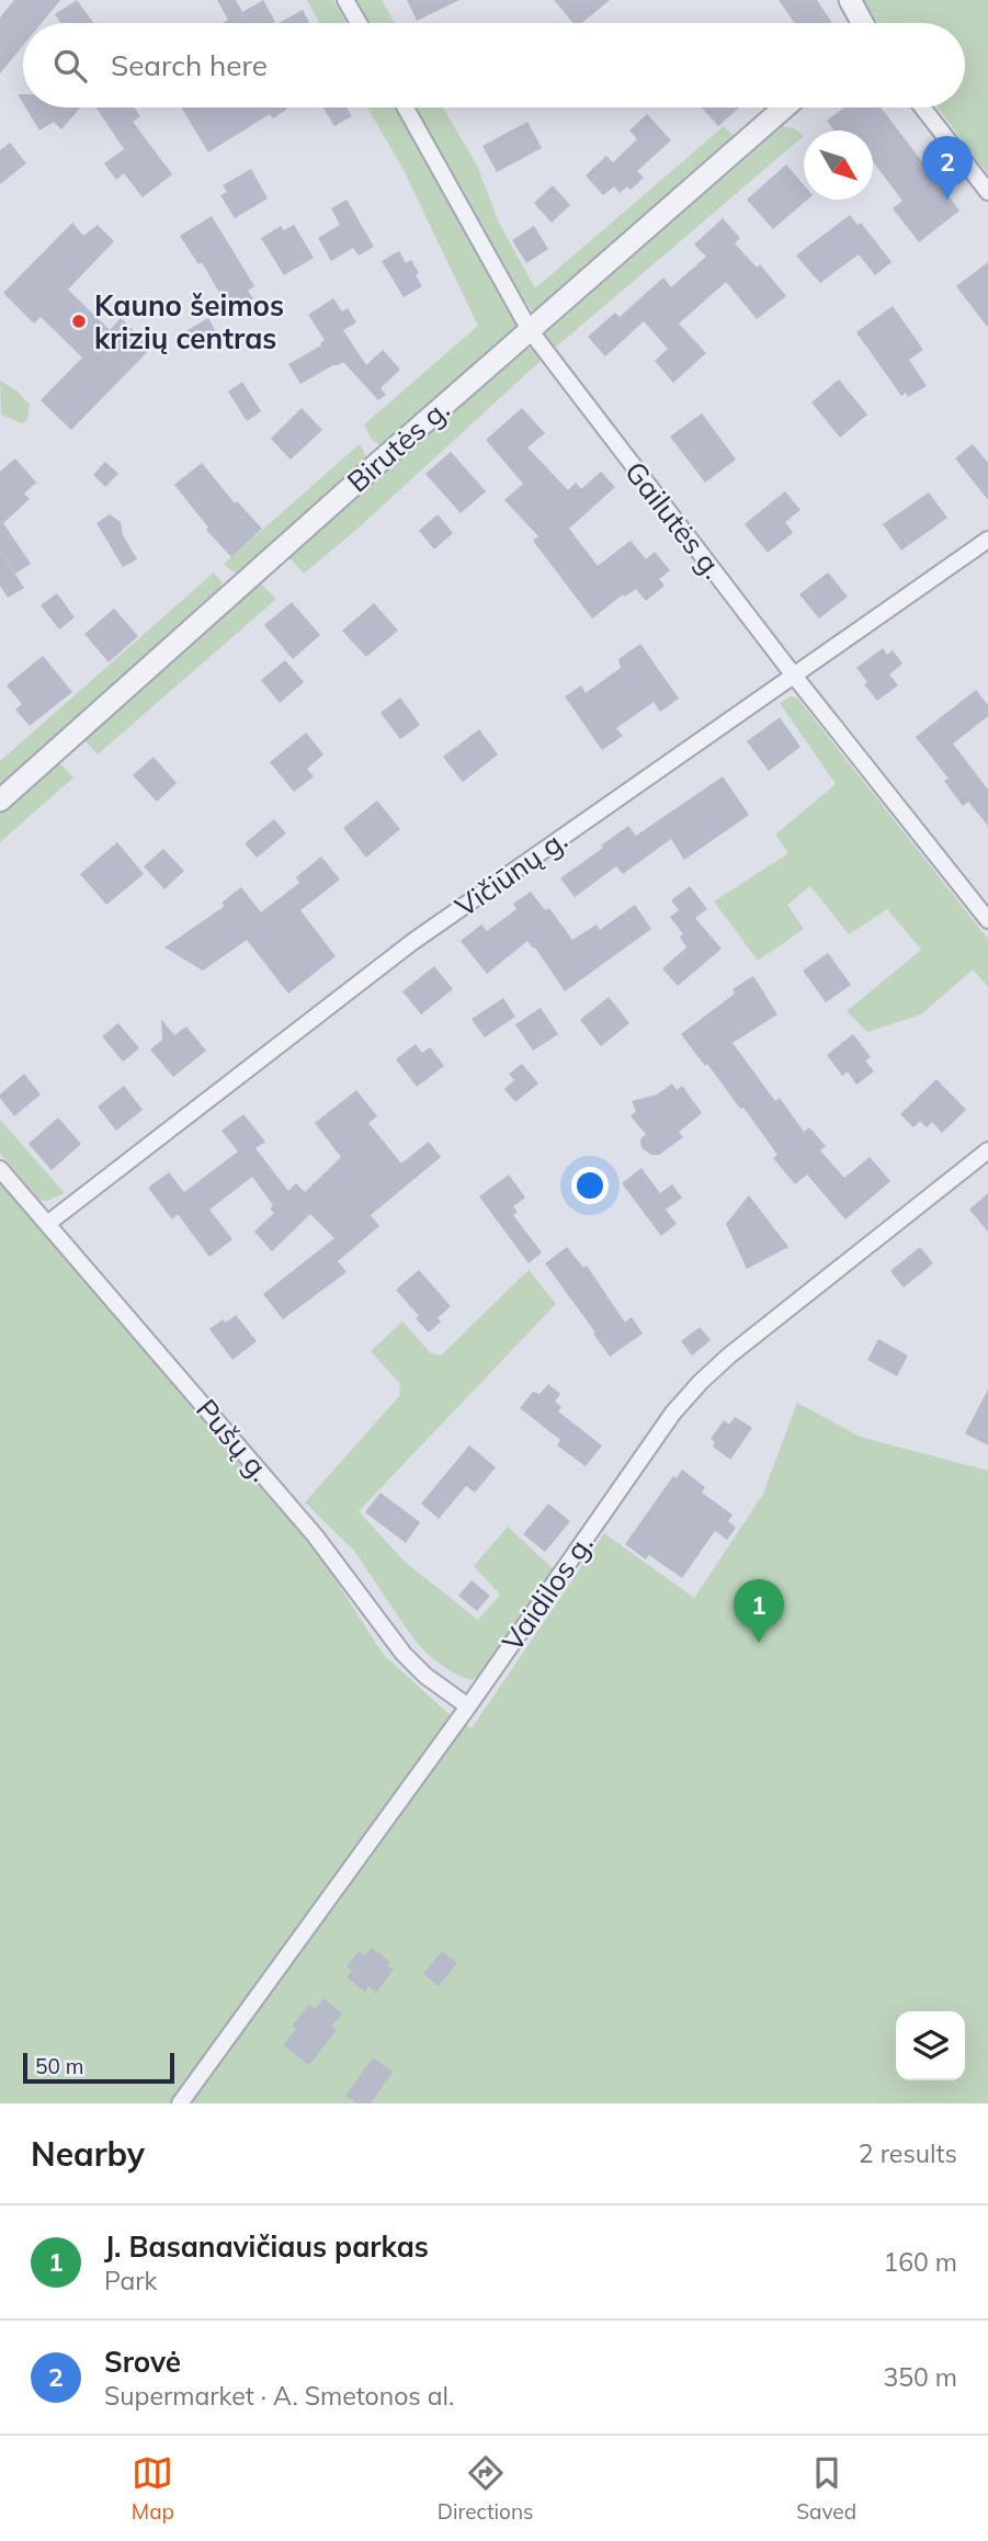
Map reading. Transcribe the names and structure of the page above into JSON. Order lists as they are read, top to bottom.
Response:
{
  "streets": {
    "street": [
      "Birutės g.",
      "Gailutės g.",
      "Vičiūnų g.",
      "Pušų g.",
      "Vaidilos g."
    ]
  },
  "crossings": [
    ["Birutės g.", "Gailutės g."],
    ["Gailutės g.", "Vičiūnų g."],
    ["Vičiūnų g.", "Pušų g."],
    ["Pušų g.", "Vaidilos g."]
  ],
  "places": ["Kauno šeimos krizių centras"],
  "scale_bar": "50 m",
  "north": "bottom right",
  "page": {
    "search": "Search here",
    "pins": ["2", "1"],
    "scale": "50 m",
    "heading": ["Nearby", "2 results"],
    "list": [
      {
        "mark": "1",
        "name": "J. Basanavičiaus parkas",
        "note": "Park",
        "value": "160 m"
      },
      {
        "mark": "2",
        "name": "Srovė",
        "note": "Supermarket · A. Smetonos al.",
        "value": "350 m"
      }
    ],
    "nav": ["Map", "Directions", "Saved"]
  }
}
